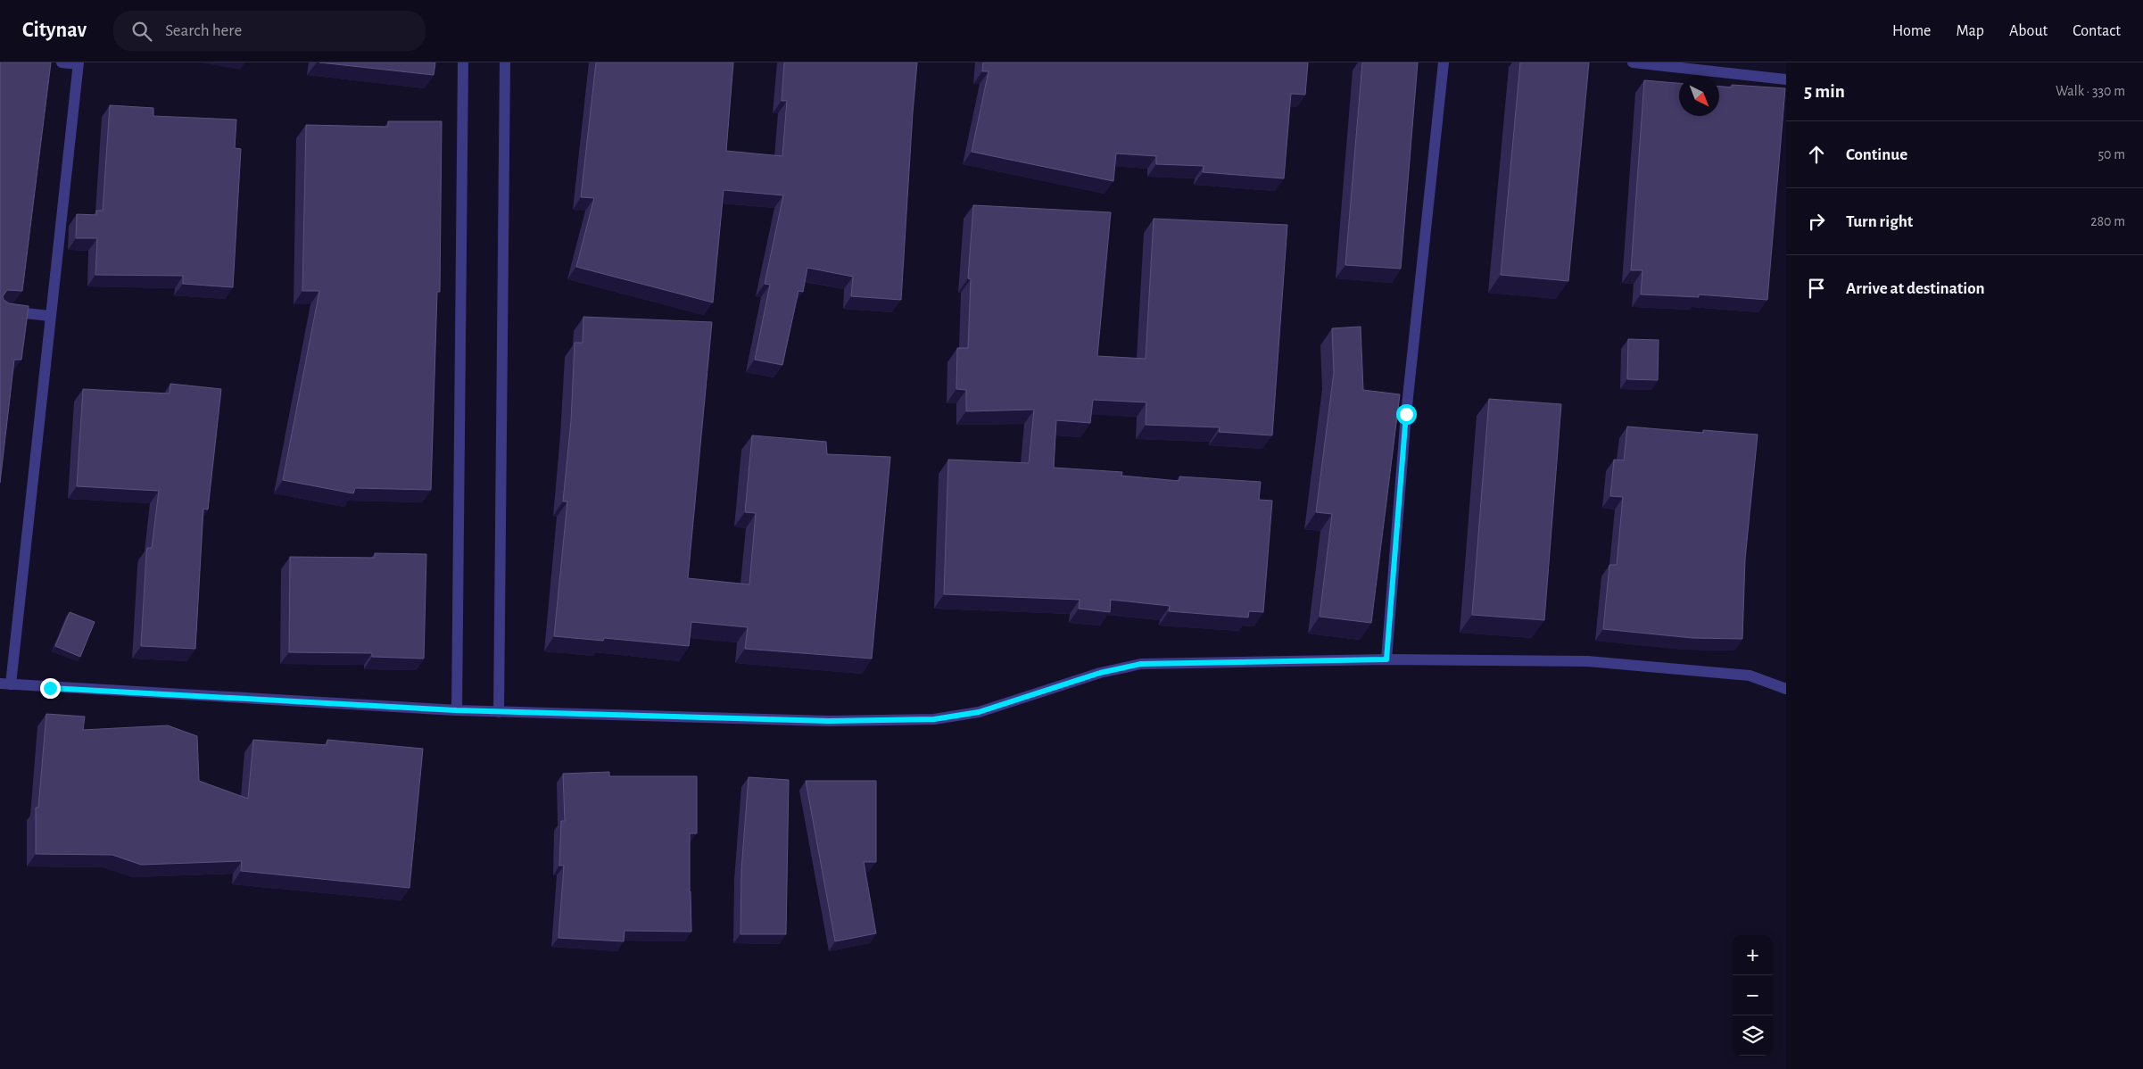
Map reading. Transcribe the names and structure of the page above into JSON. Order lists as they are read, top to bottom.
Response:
{
  "north": "bottom right",
  "page": {
    "header": "Citynav",
    "search": "Search here",
    "nav": [
      "Home",
      "Map",
      "About",
      "Contact"
    ],
    "heading": ["5 min", "Walk · 330 m"],
    "list": [
      ["Continue", "50 m"],
      ["Turn right", "280 m"],
      "Arrive at destination"
    ],
    "map_buttons": ["+", "−"]
  }
}
